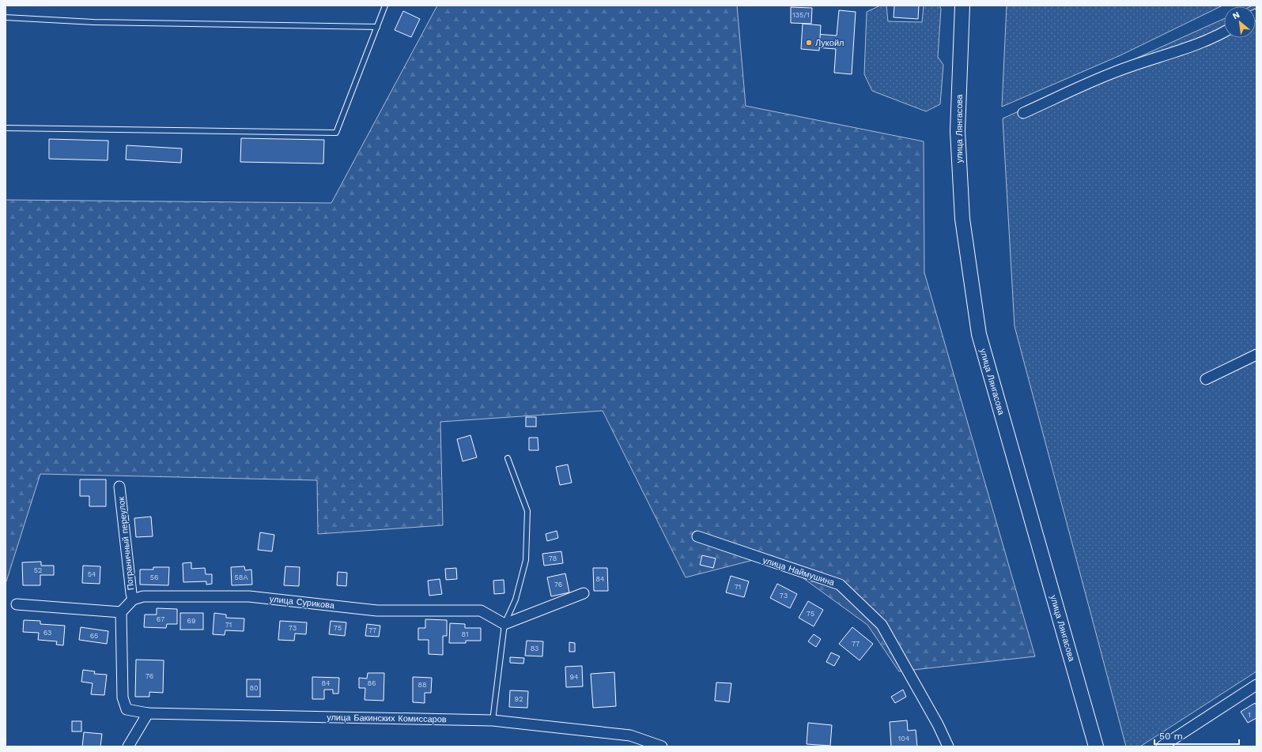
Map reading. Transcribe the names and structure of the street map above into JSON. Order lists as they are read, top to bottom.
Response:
{
  "streets": {
    "main road": ["улица Лянгасова"],
    "street": [
      "Пограничный переулок",
      "улица Наймушина",
      "улица Сурикова",
      "улица Бакинских Комиссаров"
    ]
  },
  "crossings": [
    ["Пограничный переулок", "улица Сурикова"]
  ],
  "places": ["Лукойл"],
  "house_numbers": [
    "135/1",
    "78",
    "52",
    "54",
    "56",
    "58А",
    "84",
    "76",
    "71",
    "73",
    "75",
    "67",
    "69",
    "71",
    "73",
    "75",
    "77",
    "63",
    "81",
    "65",
    "77",
    "83",
    "76",
    "94",
    "84",
    "86",
    "88",
    "80",
    "92",
    "1",
    "104"
  ],
  "scale_bar": "50 m",
  "north": "top left"
}
